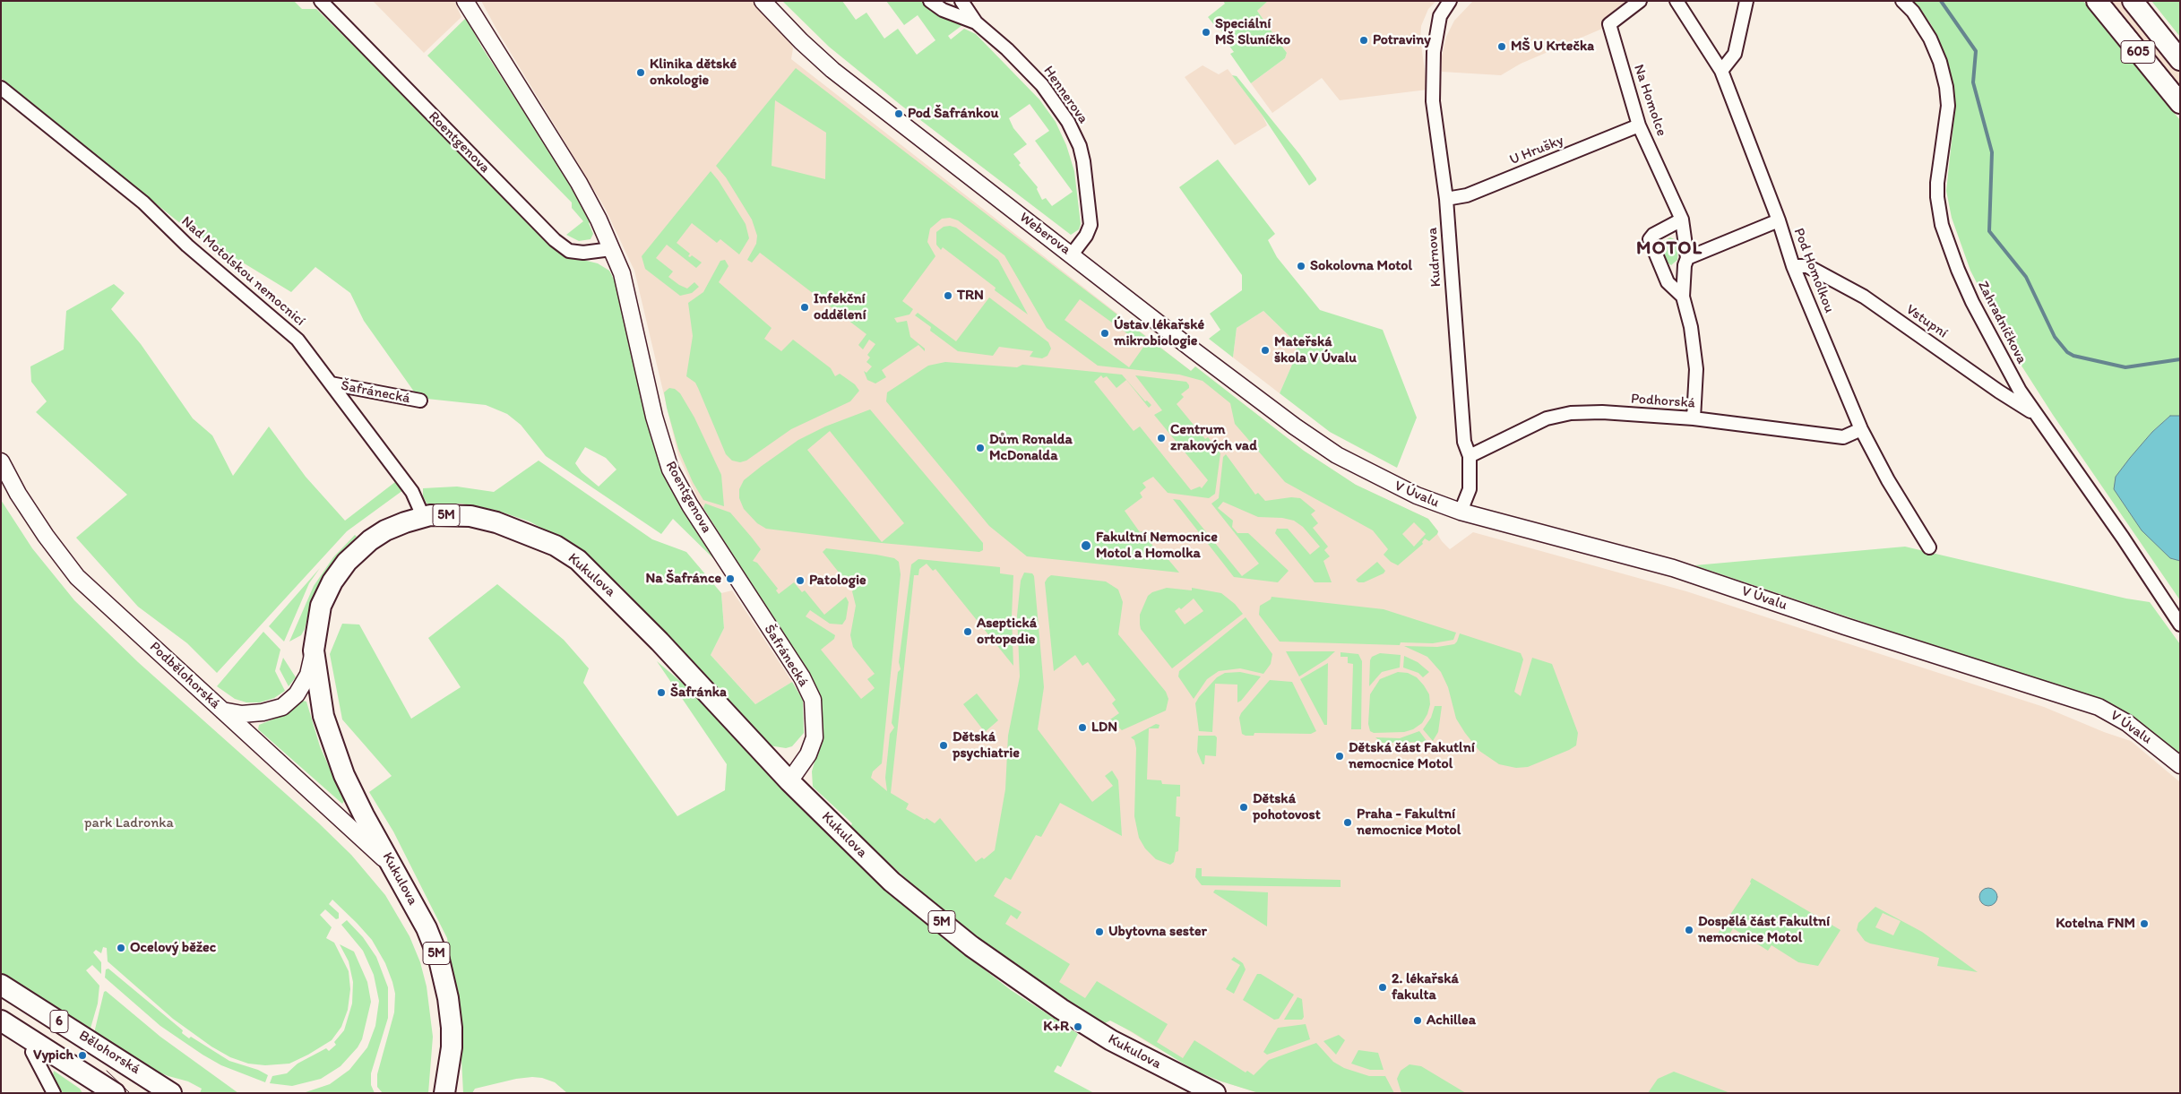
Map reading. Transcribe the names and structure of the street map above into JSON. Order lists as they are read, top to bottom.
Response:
{
  "streets": {
    "main road": [
      "605",
      "5M",
      "Kukulova",
      "6",
      "Bělohorská"
    ],
    "street": [
      "Hennerova",
      "Na Homolce",
      "Roentgenova",
      "U Hrušky",
      "Weberova",
      "Kudrnova",
      "Pod Homolkou",
      "Nad Motolskou nemocnicí",
      "Vstupní",
      "Zahradníčkova",
      "Šafránecká",
      "Podhorská",
      "V Úvalu",
      "Podbělohorská"
    ]
  },
  "crossings": [
    ["Hennerova", "Weberova"],
    ["Na Homolce", "U Hrušky"],
    ["Na Homolce", "Podhorská"],
    ["Roentgenova", "Šafránecká"],
    ["U Hrušky", "Kudrnova"],
    ["Weberova", "V Úvalu"],
    ["Kudrnova", "Podhorská"],
    ["Kudrnova", "V Úvalu"],
    ["Pod Homolkou", "Vstupní"],
    ["Pod Homolkou", "Podhorská"],
    ["Nad Motolskou nemocnicí", "Šafránecká"],
    ["Nad Motolskou nemocnicí", "Kukulova"],
    ["Vstupní", "Zahradníčkova"],
    ["Šafránecká", "Kukulova"],
    ["5M", "Kukulova"],
    ["Kukulova", "Podbělohorská"]
  ],
  "districts": ["MOTOL"],
  "parks": ["park Ladronka"],
  "places": [
    "Speciální MŠ Sluníčko",
    "Potraviny",
    "MŠ U Krtečka",
    "Klinika dětské onkologie",
    "Pod Šafránkou",
    "Sokolovna Motol",
    "TRN",
    "Infekční oddělení",
    "Ústav lékařské mikrobiologie",
    "Mateřská škola V Úvalu",
    "Centrum zrakových vad",
    "Dům Ronalda McDonalda",
    "Fakultní Nemocnice Motol a Homolka",
    "Na Šafránce",
    "Patologie",
    "Aseptická ortopedie",
    "Šafránka",
    "LDN",
    "Dětská psychiatrie",
    "Dětská část Fakutlní nemocnice Motol",
    "Dětská pohotovost",
    "Praha - Fakultní nemocnice Motol",
    "Kotelna FNM",
    "Dospělá část Fakultní nemocnice Motol",
    "Ubytovna sester",
    "Ocelový běžec",
    "2. lékařská fakulta",
    "Achillea",
    "K+R",
    "Vypich"
  ]
}
